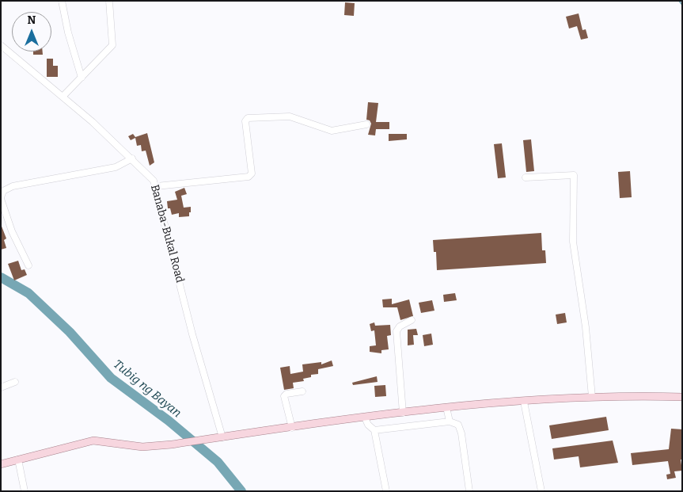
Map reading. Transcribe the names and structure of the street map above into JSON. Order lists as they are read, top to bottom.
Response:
{
  "streets": {
    "street": ["Banaba-Bukal Road"]
  },
  "water": ["Tubig ng Bayan"],
  "north": "top"
}
